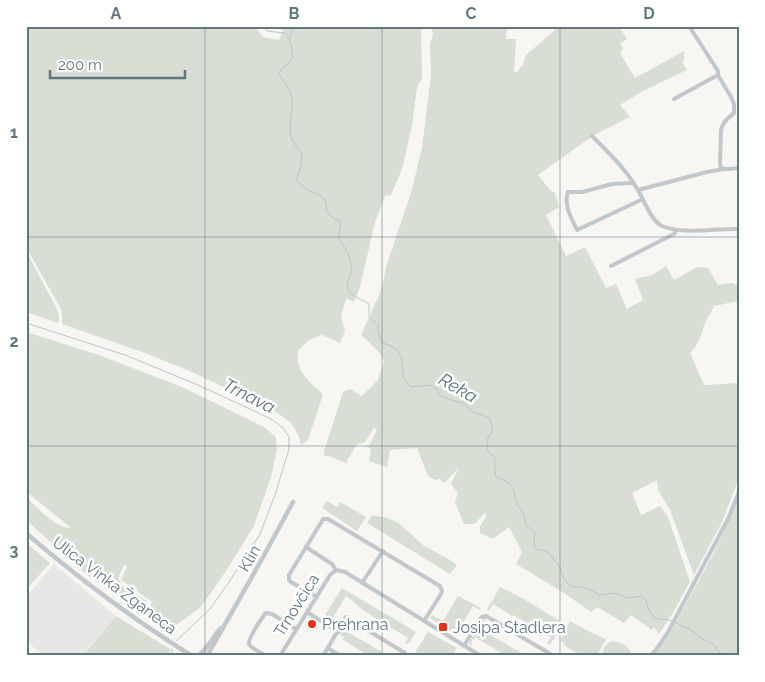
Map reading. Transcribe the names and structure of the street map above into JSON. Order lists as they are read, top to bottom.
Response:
{
  "streets": {
    "street": ["Klin", "Ulica Vinka Žganeca", "Trnovčica"]
  },
  "water": ["Reka", "Trnava"],
  "places": {
    "other": ["Prehrana"],
    "transit": ["Josipa Stadlera"]
  },
  "scale_bar": "200 m",
  "grid": {
    "columns": [
      "A",
      "B",
      "C",
      "D"
    ],
    "rows": ["1", "2", "3"]
  }
}
